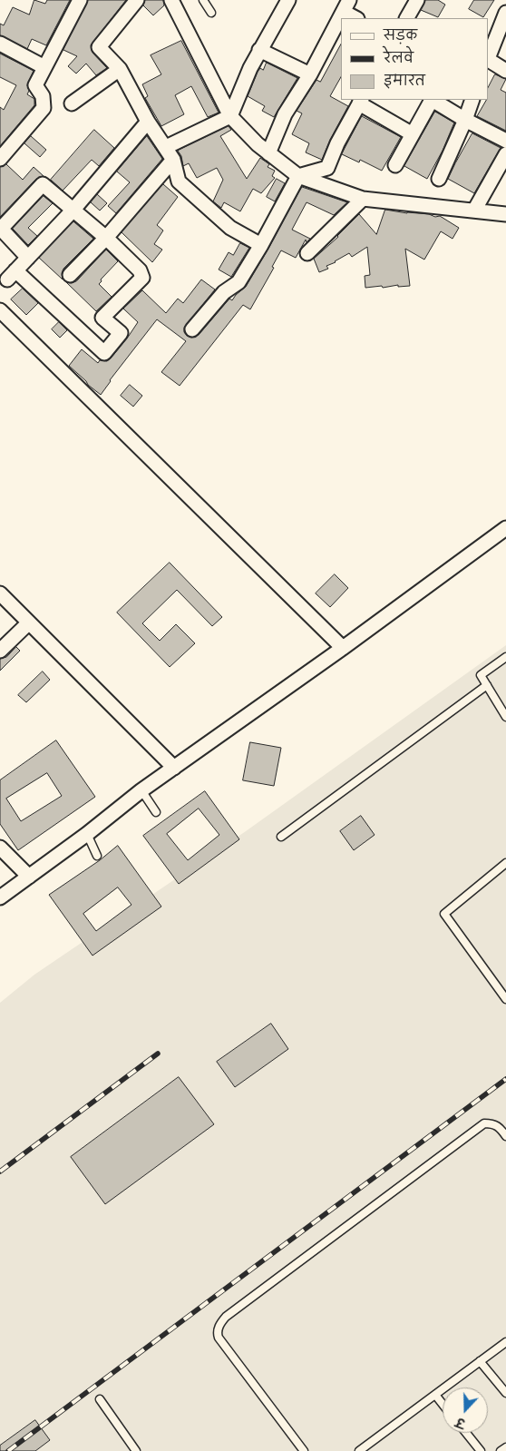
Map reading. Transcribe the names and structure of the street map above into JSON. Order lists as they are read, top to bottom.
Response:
{
  "legend": ["सड़क", "रेलवे", "इमारत"],
  "north": "bottom"
}
